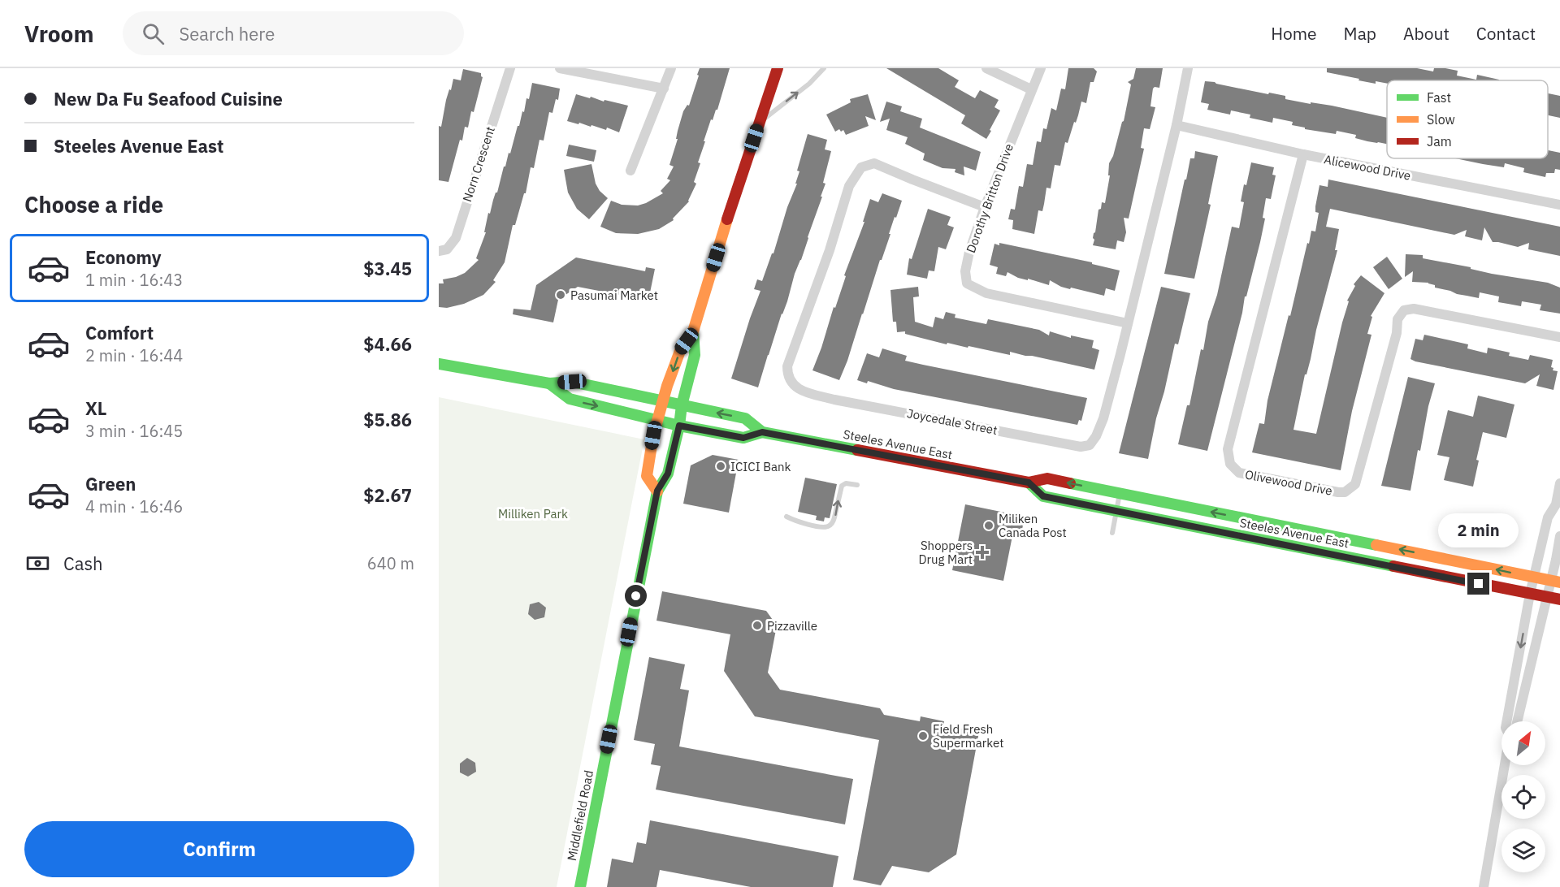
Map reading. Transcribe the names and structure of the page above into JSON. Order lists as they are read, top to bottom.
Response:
{
  "streets": {
    "main road": ["Steeles Avenue East", "Middlefield Road"],
    "street": [
      "Norn Crescent",
      "Alicewood Drive",
      "Dorothy Britton Drive",
      "Joycedale Street",
      "Olivewood Drive"
    ]
  },
  "crossings": [
    ["Alicewood Drive", "Joycedale Street"],
    ["Alicewood Drive", "Olivewood Drive"],
    ["Dorothy Britton Drive", "Joycedale Street"],
    ["Steeles Avenue East", "Middlefield Road"]
  ],
  "parks": ["Milliken Park"],
  "places": {
    "other": [
      "Pasumai Market",
      "ICICI Bank",
      "Miliken Canada Post",
      "Pizzaville",
      "Field Fresh Supermarket"
    ],
    "health": ["Shoppers Drug Mart"]
  },
  "legend": ["Fast", "Slow", "Jam"],
  "north": "top right",
  "page": {
    "header": "Vroom",
    "search": "Search here",
    "nav": [
      "Home",
      "Map",
      "About",
      "Contact"
    ],
    "banner": ["New Da Fu Seafood Cuisine", "Steeles Avenue East"],
    "heading": "Choose a ride",
    "list": [
      {
        "name": "Economy",
        "note": "1 min · 16:43",
        "value": "$3.45"
      },
      {
        "name": "Comfort",
        "note": "2 min · 16:44",
        "value": "$4.66"
      },
      {
        "name": "XL",
        "note": "3 min · 16:45",
        "value": "$5.86"
      },
      {
        "name": "Green",
        "note": "4 min · 16:46",
        "value": "$2.67"
      }
    ],
    "bubble": "2 min",
    "pay": ["Cash", "640 m"],
    "buttons": "Confirm"
  }
}
